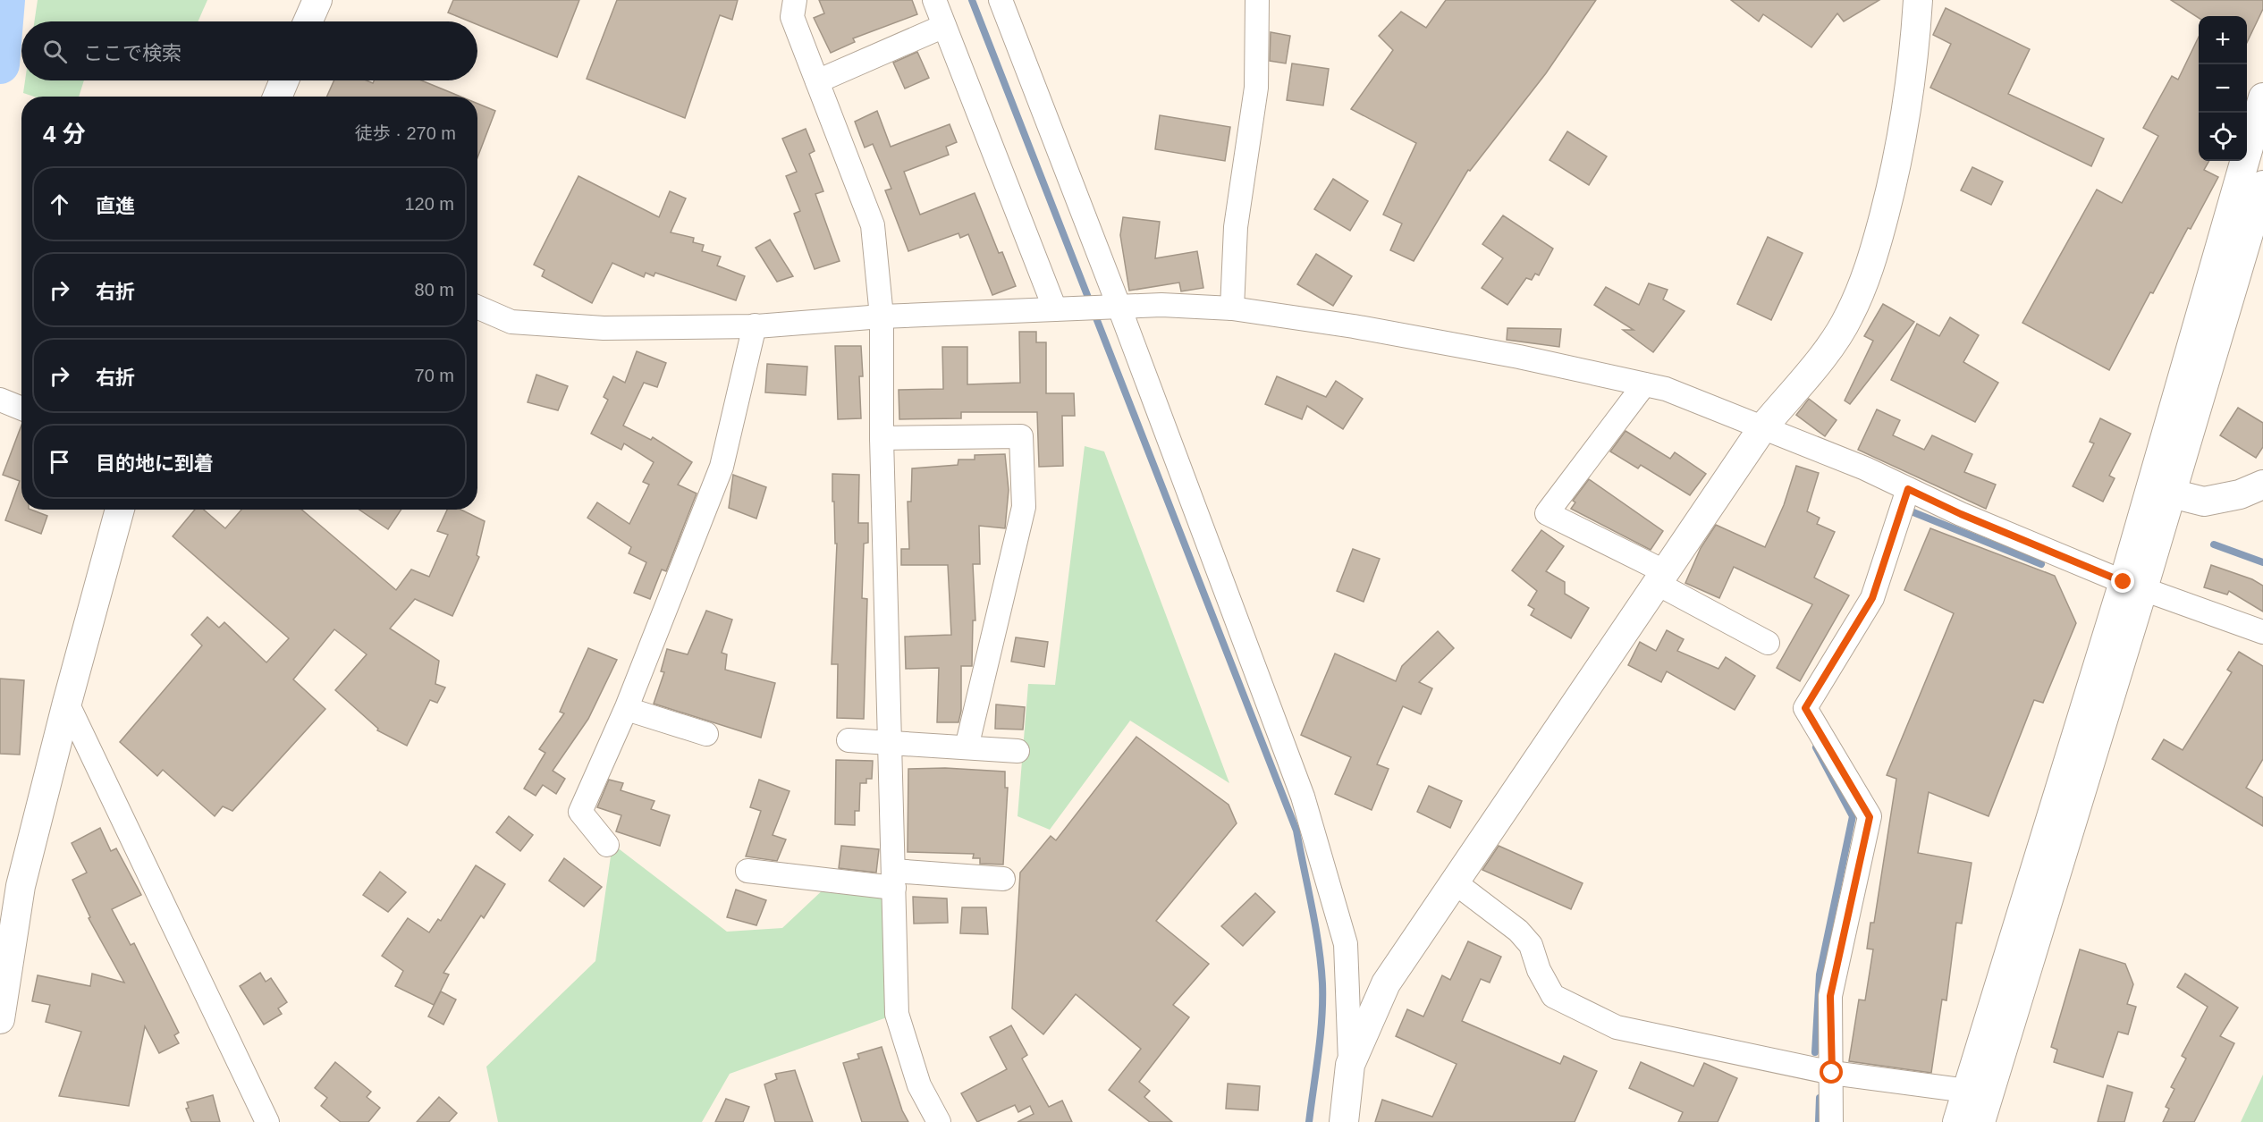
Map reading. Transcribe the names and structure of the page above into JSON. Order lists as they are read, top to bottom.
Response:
{
  "page": {
    "map_buttons": ["+", "−"],
    "search": "ここで検索",
    "heading": ["4 分", "徒歩 · 270 m"],
    "list": [
      ["直進", "120 m"],
      ["右折", "80 m"],
      ["右折", "70 m"],
      "目的地に到着"
    ]
  }
}
